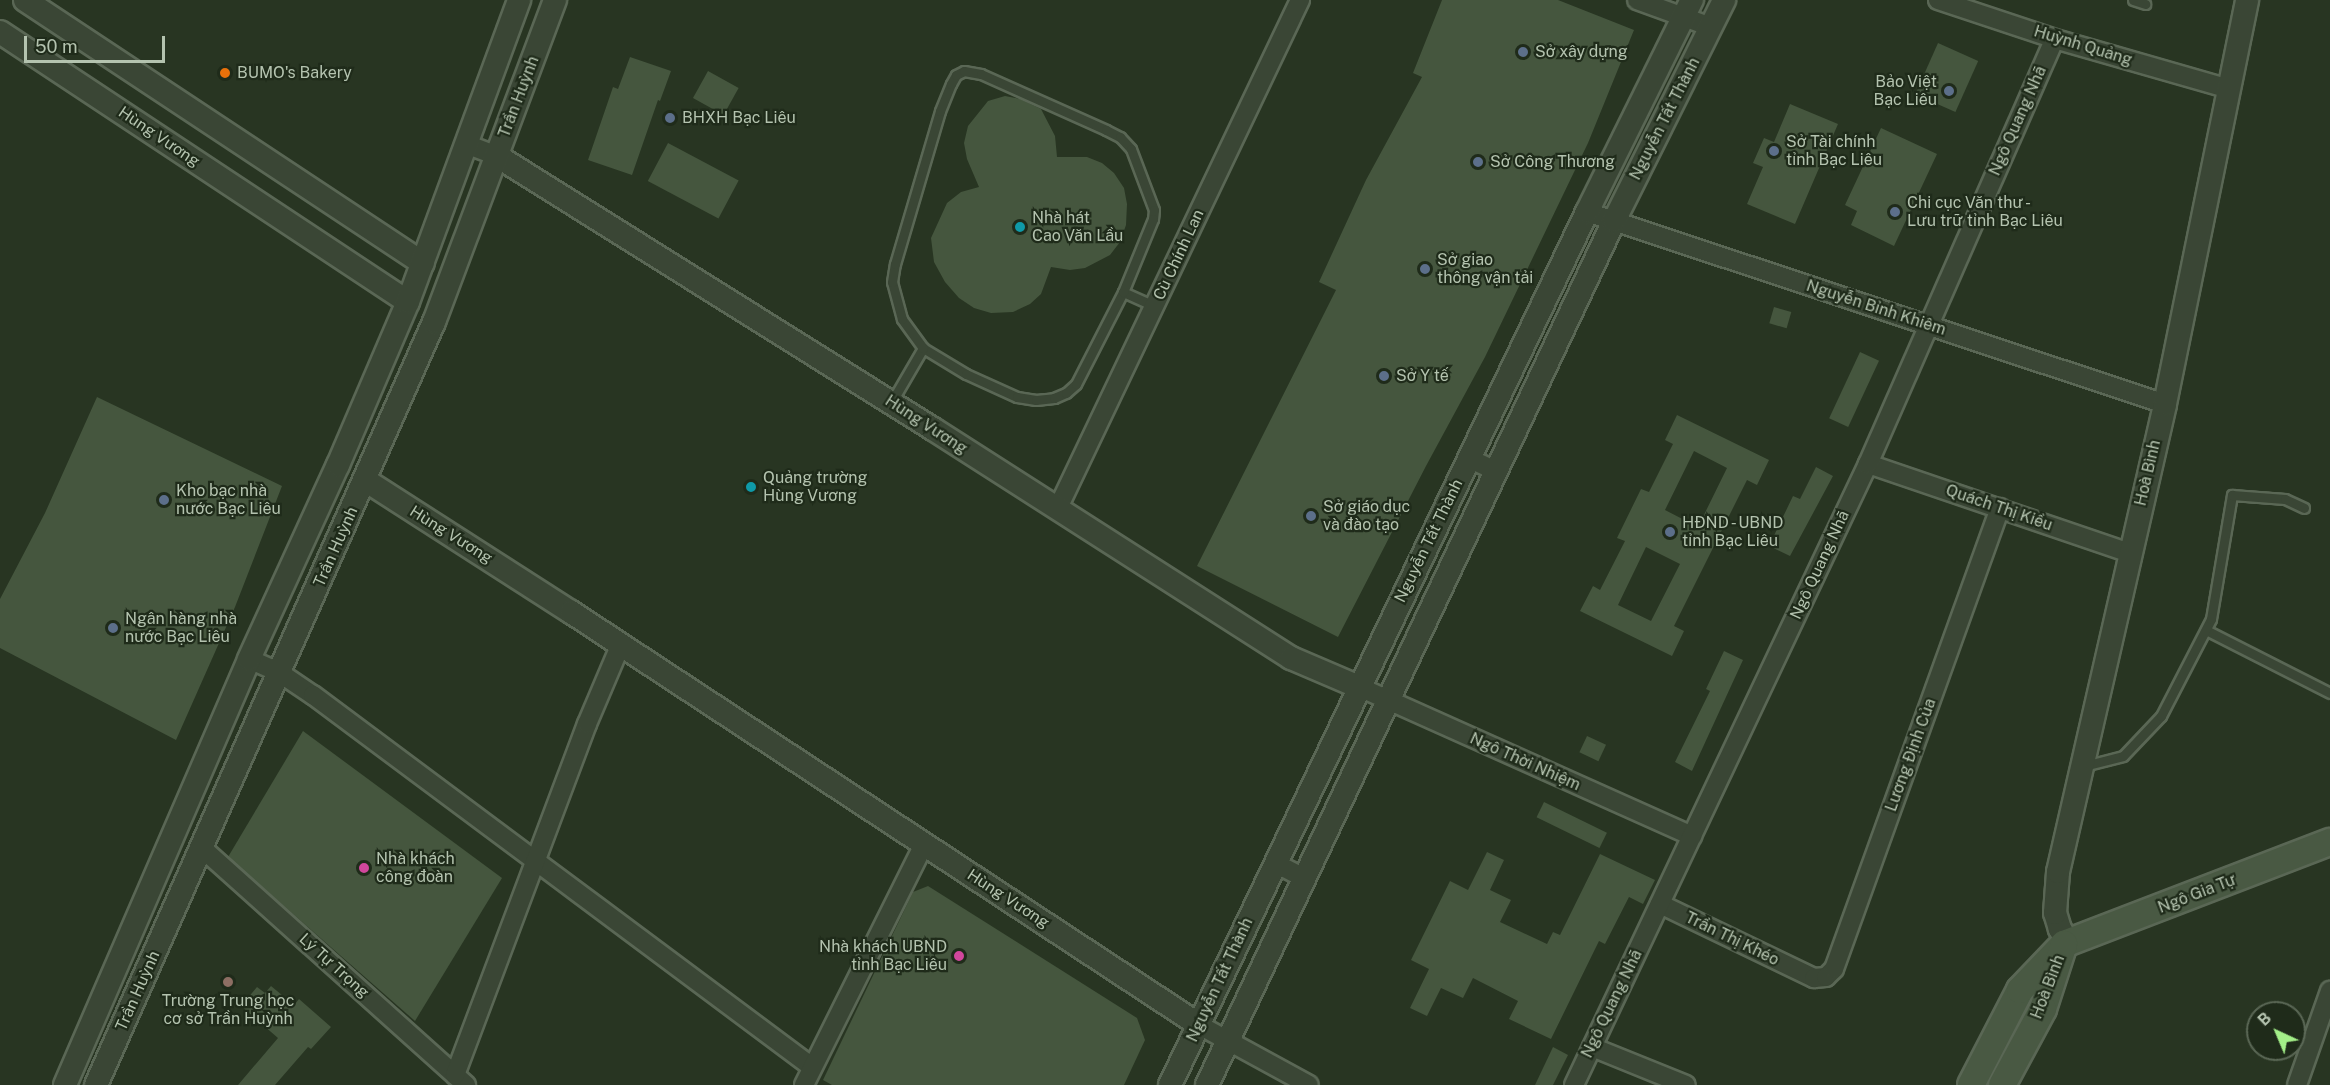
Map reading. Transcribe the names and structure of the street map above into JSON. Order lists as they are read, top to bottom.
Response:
{
  "streets": {
    "main road": ["Hoà Bình", "Ngô Gia Tự"],
    "street": [
      "Huỳnh Quảng",
      "Trần Huỳnh",
      "Nguyễn Tất Thành",
      "Ngô Quang Nhã",
      "Hùng Vương",
      "Cù Chính Lan",
      "Nguyễn Bỉnh Khiêm",
      "Quách Thị Kiều",
      "Lương Định Của",
      "Ngô Thời Nhiệm",
      "Trần Thị Khéo",
      "Lý Tự Trọng"
    ]
  },
  "crossings": [
    ["Huỳnh Quảng", "Ngô Quang Nhã"],
    ["Huỳnh Quảng", "Hoà Bình"],
    ["Trần Huỳnh", "Hùng Vương"],
    ["Trần Huỳnh", "Lý Tự Trọng"],
    ["Nguyễn Tất Thành", "Hùng Vương"],
    ["Nguyễn Tất Thành", "Nguyễn Bỉnh Khiêm"],
    ["Nguyễn Tất Thành", "Ngô Thời Nhiệm"],
    ["Ngô Quang Nhã", "Nguyễn Bỉnh Khiêm"],
    ["Ngô Quang Nhã", "Quách Thị Kiều"],
    ["Ngô Quang Nhã", "Ngô Thời Nhiệm"],
    ["Ngô Quang Nhã", "Trần Thị Khéo"],
    ["Hùng Vương", "Cù Chính Lan"],
    ["Hùng Vương", "Ngô Thời Nhiệm"],
    ["Nguyễn Bỉnh Khiêm", "Hoà Bình"],
    ["Hoà Bình", "Quách Thị Kiều"],
    ["Hoà Bình", "Ngô Gia Tự"],
    ["Quách Thị Kiều", "Lương Định Của"],
    ["Lương Định Của", "Trần Thị Khéo"]
  ],
  "places": [
    "Sở xây dựng",
    "BUMO's Bakery",
    "Bảo Việt Bạc Liêu",
    "BHXH Bạc Liêu",
    "Sở Tài chính tỉnh Bạc Liêu",
    "Sở Công Thương",
    "Chi cục Văn thư - Lưu trữ tỉnh Bạc Liêu",
    "Nhà hát Cao Văn Lầu",
    "Sở giao thông vận tải",
    "Sở Y tế",
    "Quảng trường Hùng Vương",
    "Kho bạc nhà nước Bạc Liêu",
    "Sở giáo dục và đào tạo",
    "HĐND - UBND tỉnh Bạc Liêu",
    "Ngân hàng nhà nước Bạc Liêu",
    "Nhà khách công đoàn",
    "Nhà khách UBND tỉnh Bạc Liêu",
    "Trường Trung học cơ sở Trần Huỳnh"
  ],
  "scale_bar": "50 m",
  "north": "top left"
}
